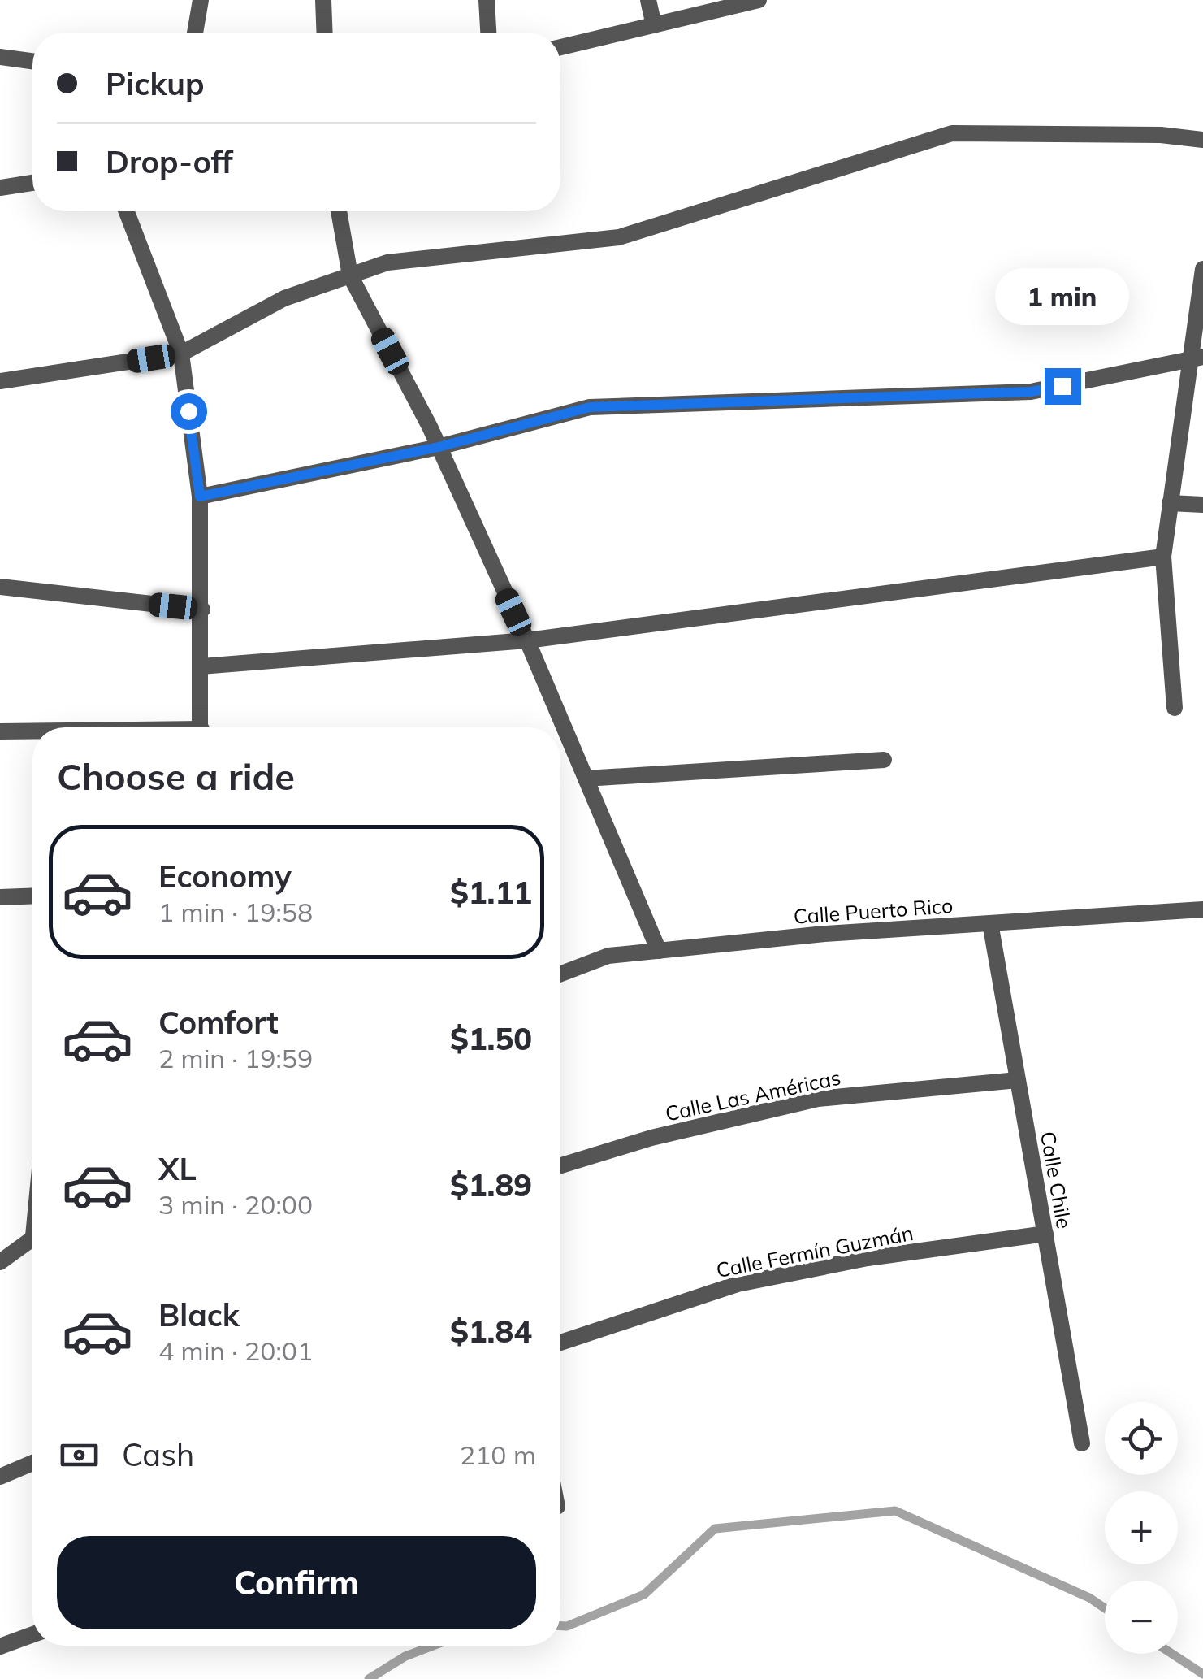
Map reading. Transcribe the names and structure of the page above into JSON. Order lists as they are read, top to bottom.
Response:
{
  "streets": {
    "street": [
      "Calle Puerto Rico",
      "Calle Las Américas",
      "Calle Chile",
      "Calle Fermín Guzmán"
    ]
  },
  "crossings": [
    ["Calle Puerto Rico", "Calle Chile"],
    ["Calle Las Américas", "Calle Chile"],
    ["Calle Chile", "Calle Fermín Guzmán"]
  ],
  "page": {
    "banner": ["Pickup", "Drop-off"],
    "bubble": "1 min",
    "heading": "Choose a ride",
    "list": [
      {
        "name": "Economy",
        "note": "1 min · 19:58",
        "value": "$1.11"
      },
      {
        "name": "Comfort",
        "note": "2 min · 19:59",
        "value": "$1.50"
      },
      {
        "name": "XL",
        "note": "3 min · 20:00",
        "value": "$1.89"
      },
      {
        "name": "Black",
        "note": "4 min · 20:01",
        "value": "$1.84"
      }
    ],
    "map_buttons": ["+", "−"],
    "pay": ["Cash", "210 m"],
    "buttons": "Confirm"
  }
}
